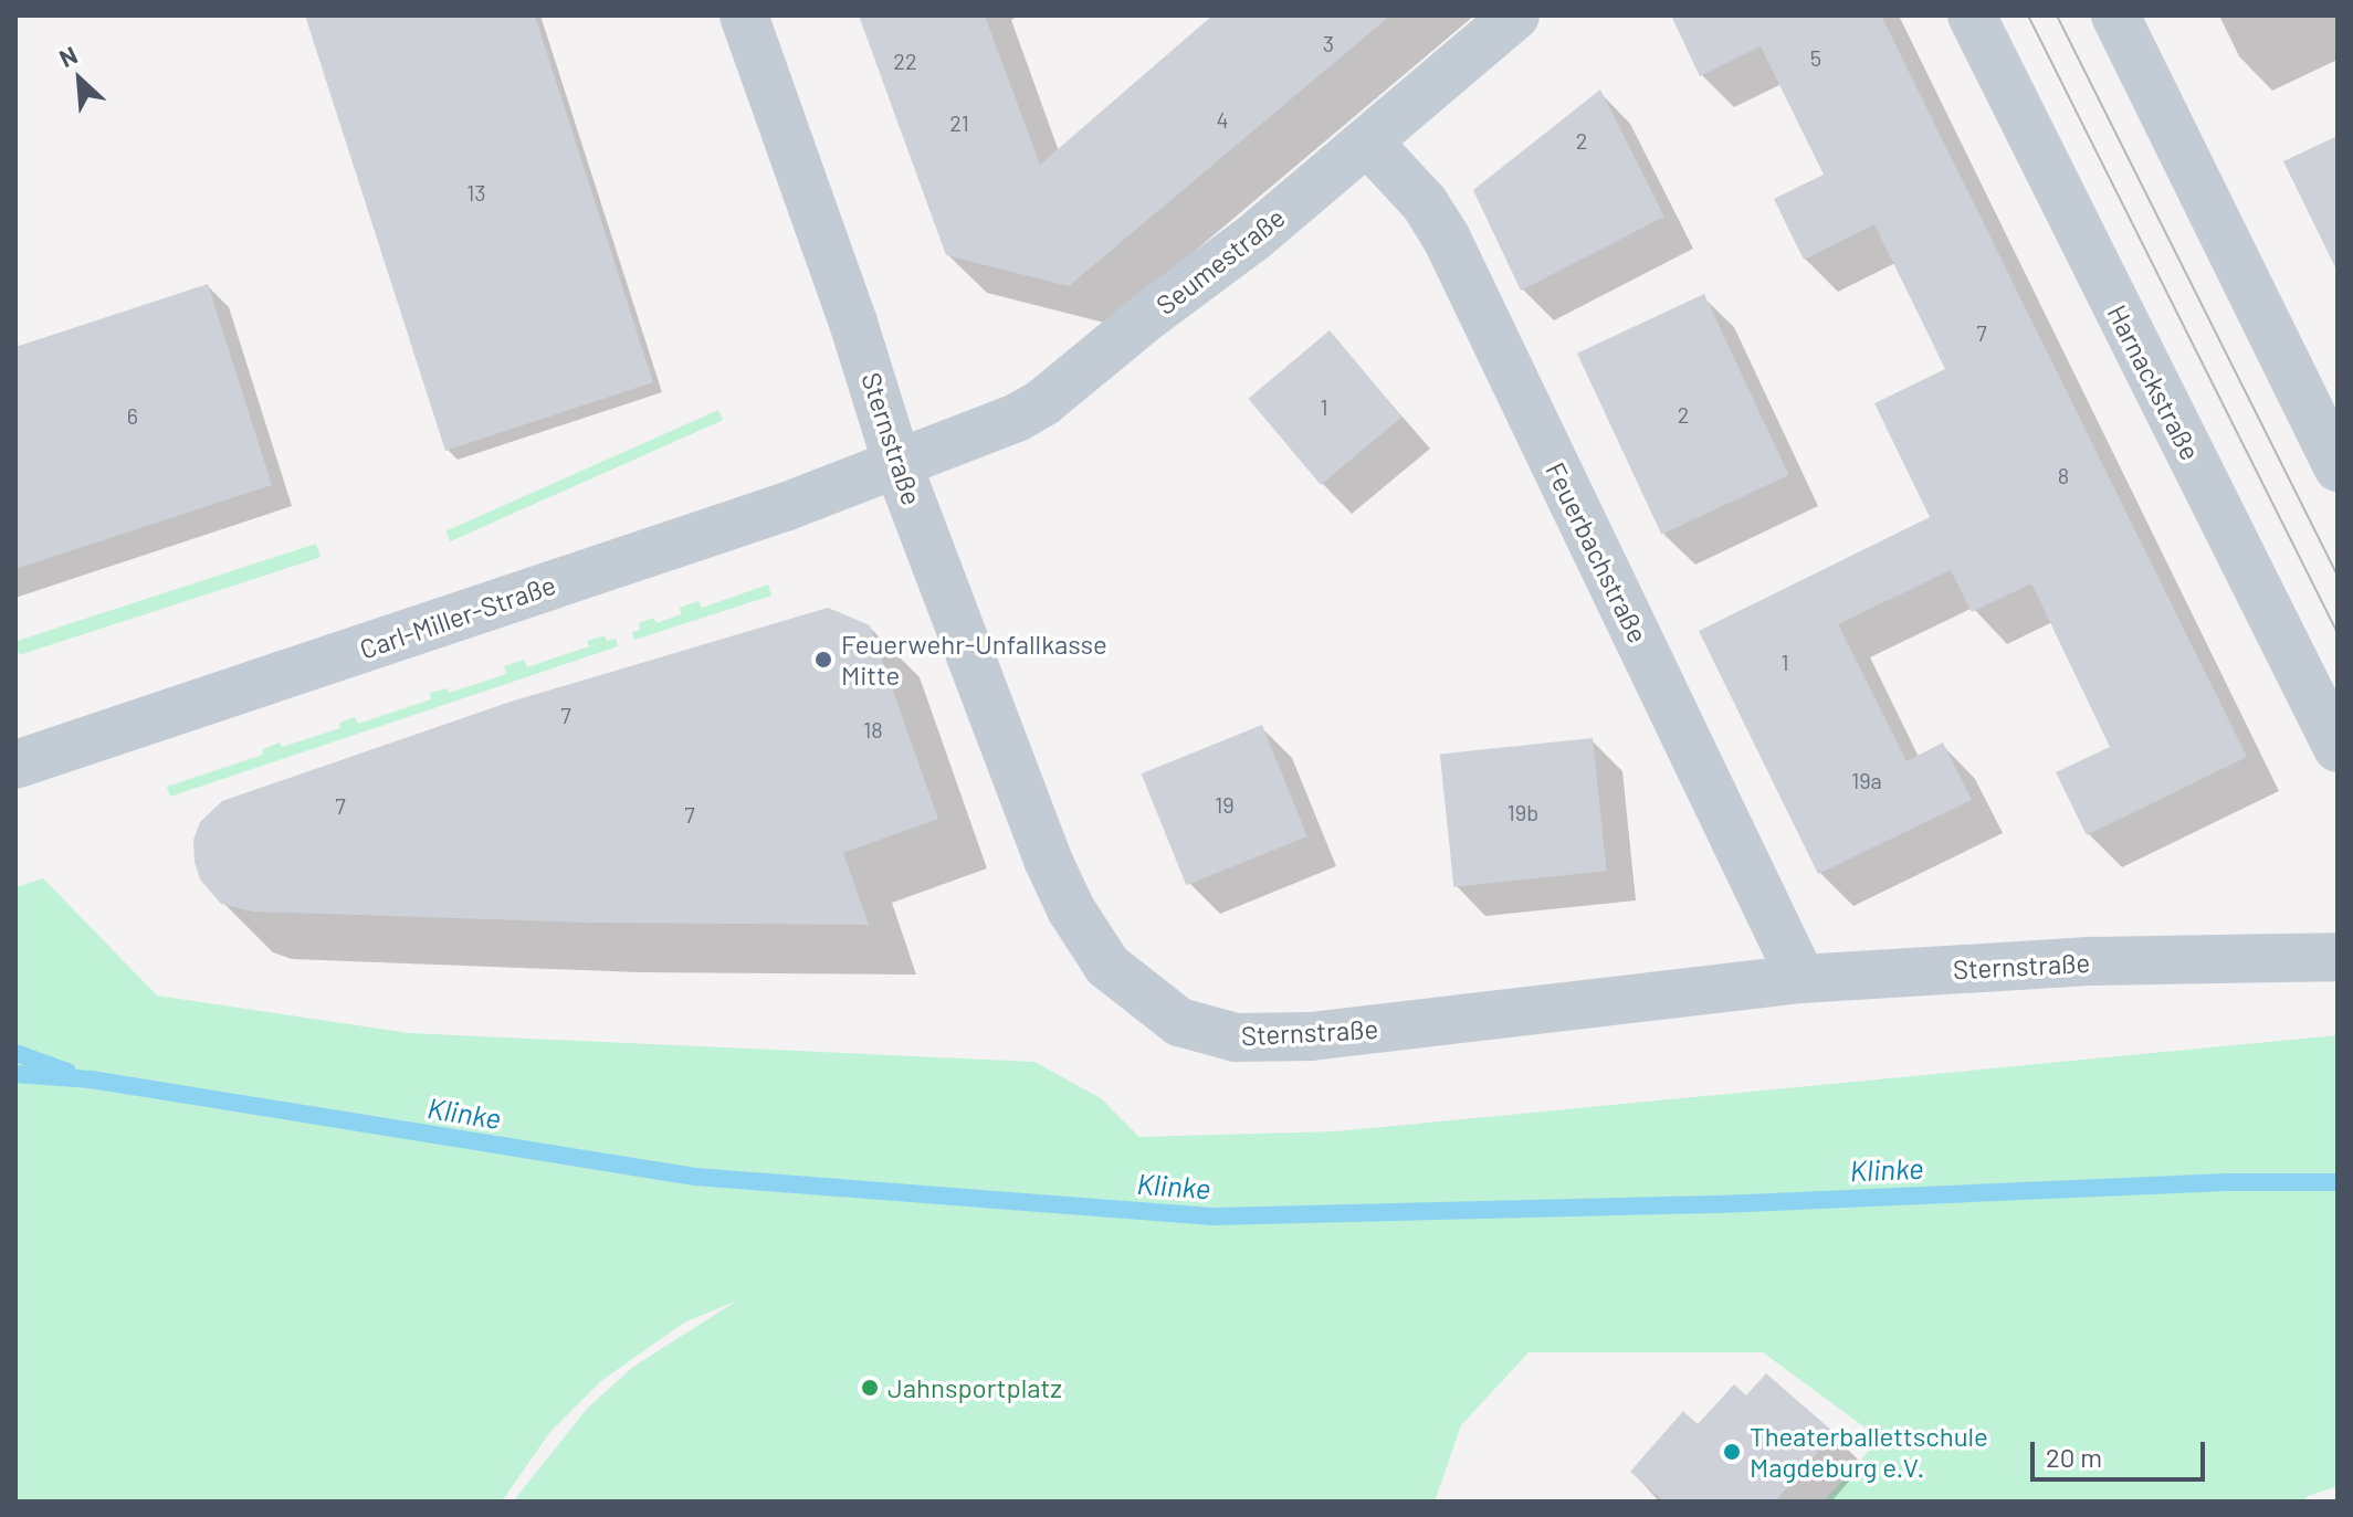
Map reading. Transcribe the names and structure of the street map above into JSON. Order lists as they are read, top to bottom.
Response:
{
  "streets": {
    "street": [
      "Seumestraße",
      "Harnackstraße",
      "Sternstraße",
      "Feuerbachstraße",
      "Carl-Miller-Straße"
    ]
  },
  "crossings": [
    ["Seumestraße", "Sternstraße"],
    ["Seumestraße", "Feuerbachstraße"],
    ["Seumestraße", "Carl-Miller-Straße"],
    ["Sternstraße", "Feuerbachstraße"],
    ["Sternstraße", "Carl-Miller-Straße"]
  ],
  "water": ["Klinke"],
  "places": ["Feuerwehr-Unfallkasse Mitte", "Jahnsportplatz", "Theaterballettschule Magdeburg e.V."],
  "house_numbers": [
    "3",
    "5",
    "22",
    "4",
    "21",
    "2",
    "13",
    "7",
    "1",
    "2",
    "6",
    "8",
    "1",
    "7",
    "18",
    "19a",
    "19",
    "7",
    "19b",
    "7"
  ],
  "scale_bar": "20 m",
  "north": "top left"
}
